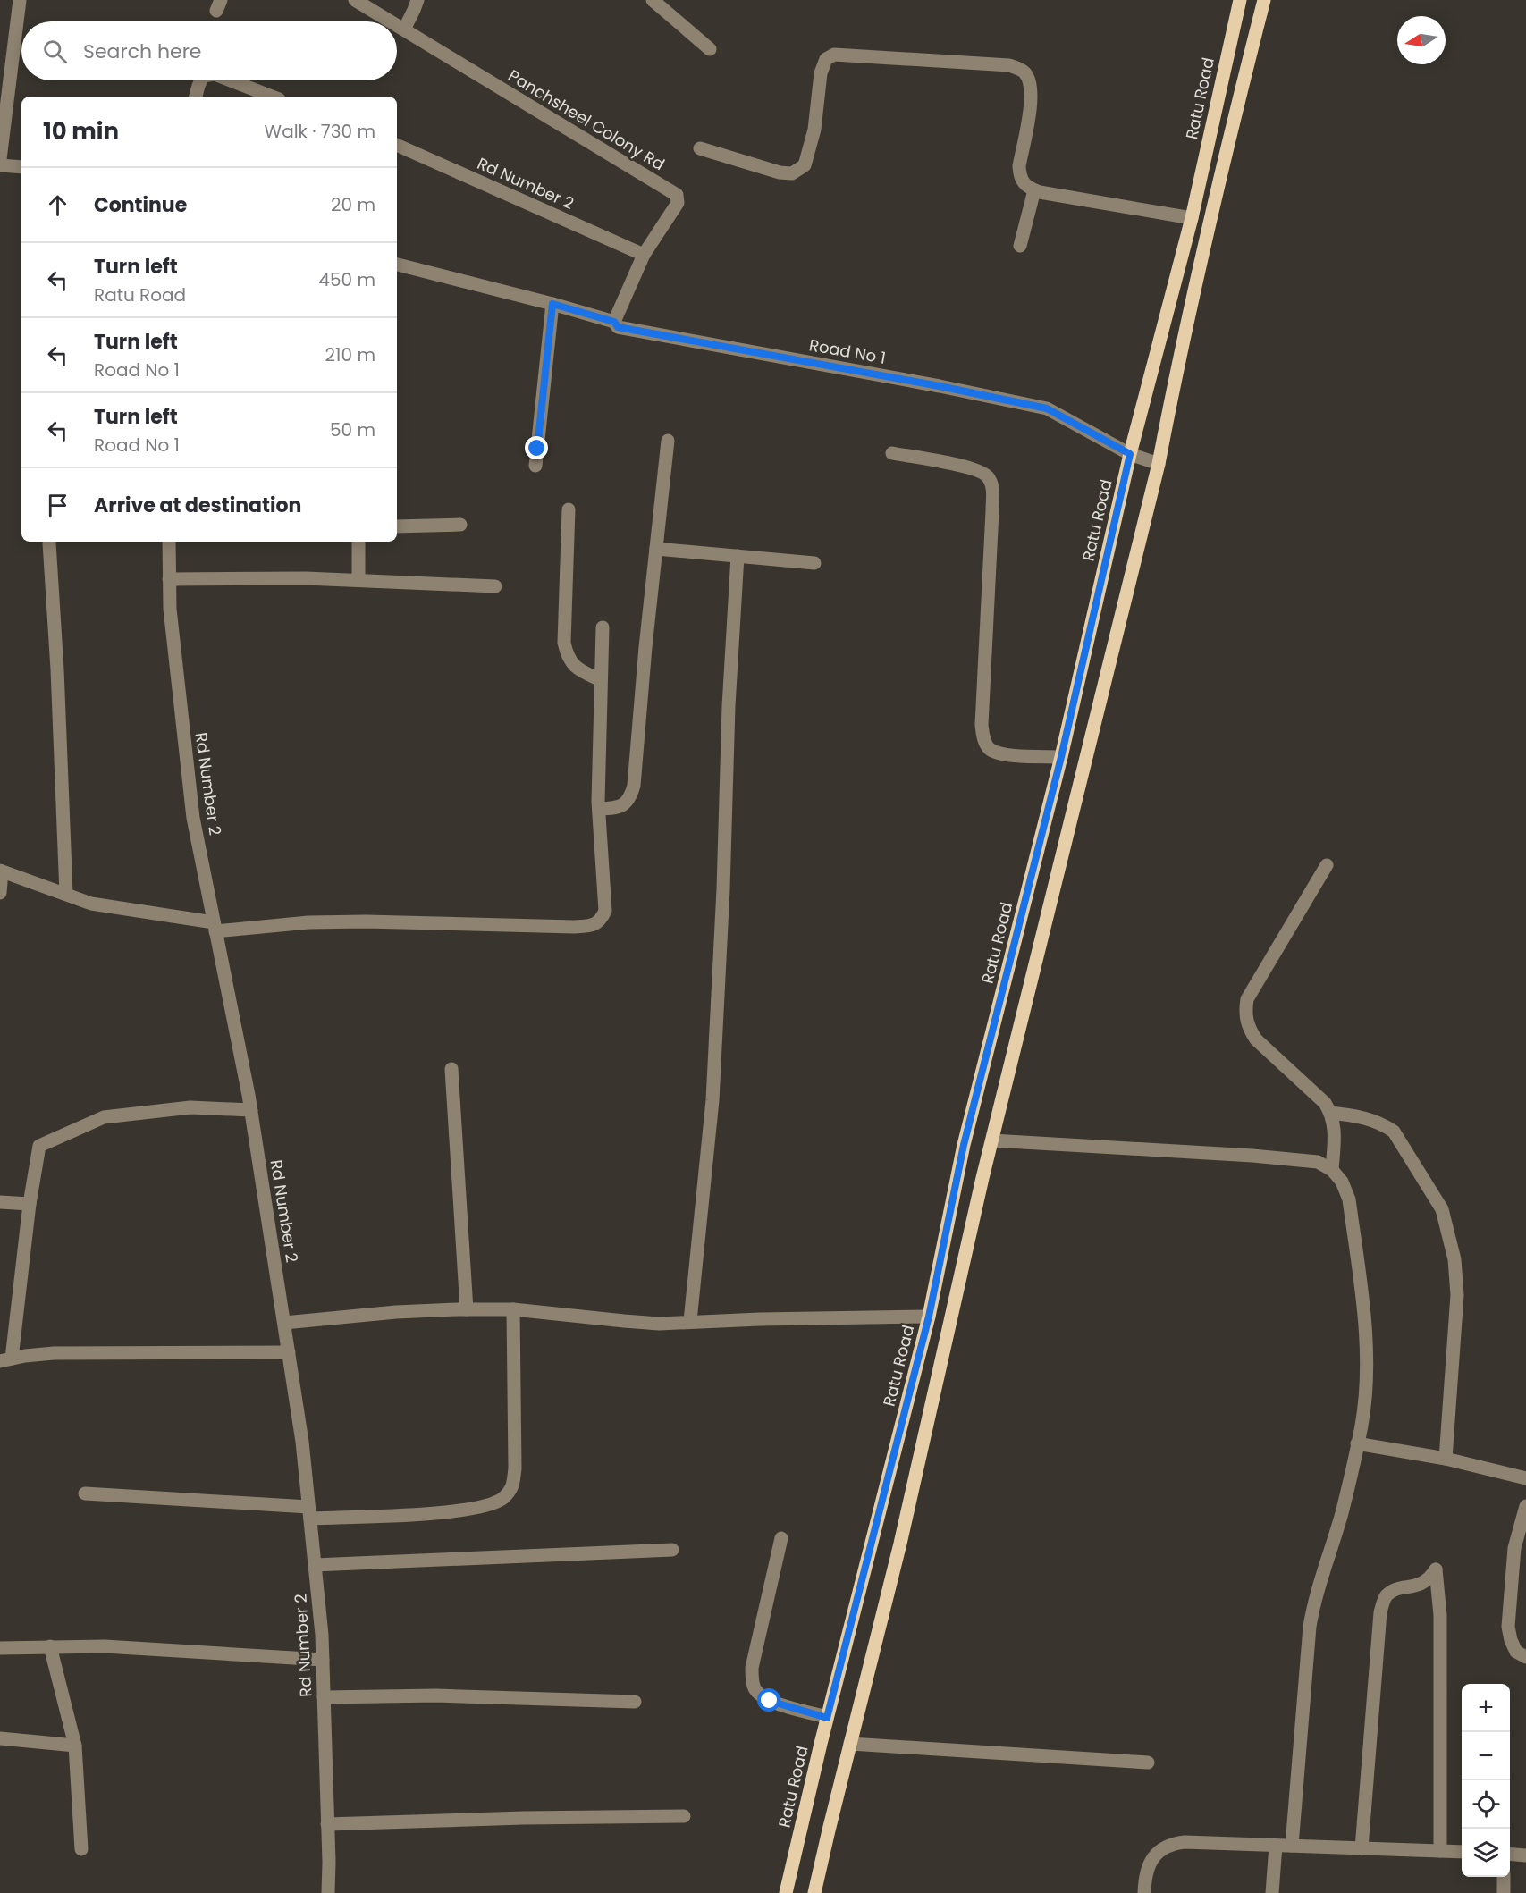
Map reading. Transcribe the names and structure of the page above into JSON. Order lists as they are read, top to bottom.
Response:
{
  "streets": {
    "main road": ["Ratu Road"],
    "street": ["Panchsheel Colony Rd", "Rd Number 2", "Road No 1"]
  },
  "crossings": [
    ["Ratu Road", "Road No 1"],
    ["Panchsheel Colony Rd", "Rd Number 2"],
    ["Panchsheel Colony Rd", "Road No 1"]
  ],
  "north": "left",
  "page": {
    "search": "Search here",
    "heading": ["10 min", "Walk · 730 m"],
    "list": [
      ["Continue", "20 m"],
      ["Turn left", "Ratu Road", "450 m"],
      ["Turn left", "Road No 1", "210 m"],
      ["Turn left", "Road No 1", "50 m"],
      "Arrive at destination"
    ],
    "map_buttons": ["+", "−"]
  }
}
